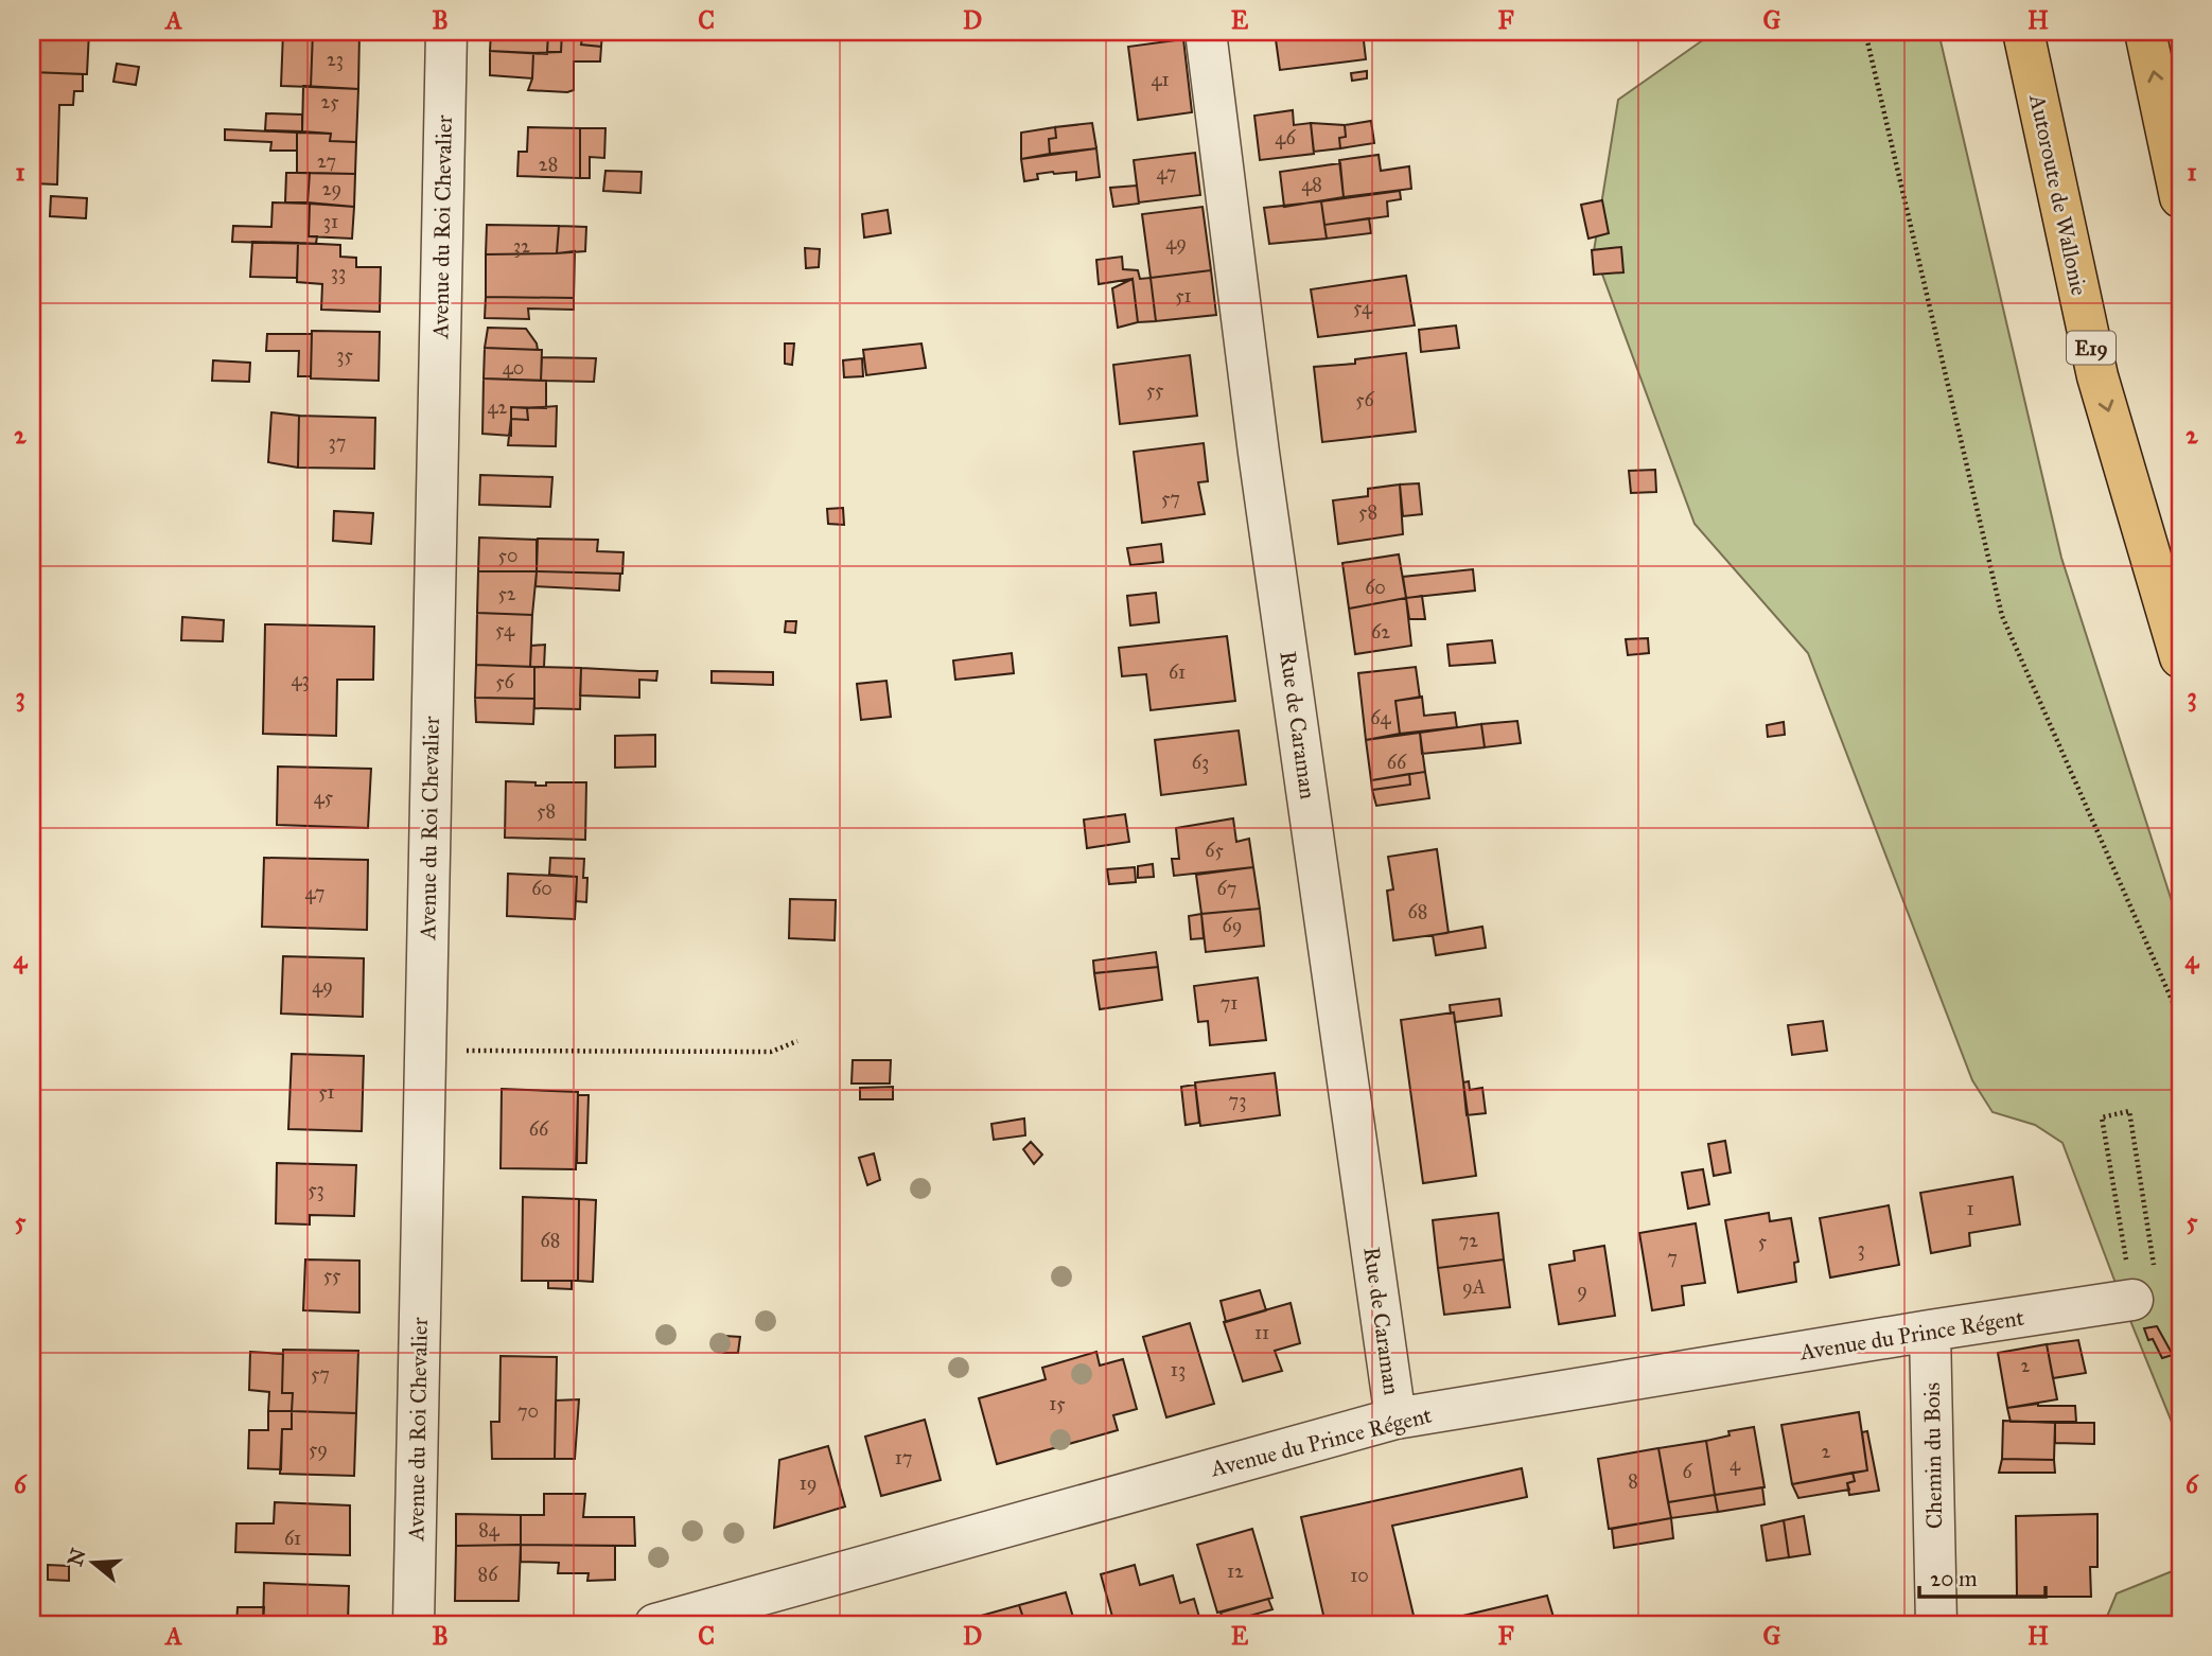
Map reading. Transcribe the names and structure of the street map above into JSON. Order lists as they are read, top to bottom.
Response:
{
  "streets": {
    "highway": ["Autoroute de Wallonie", "E19"],
    "street": [
      "Avenue du Roi Chevalier",
      "Rue de Caraman",
      "Avenue du Prince Régent",
      "Chemin du Bois"
    ]
  },
  "crossings": [
    ["Rue de Caraman", "Avenue du Prince Régent"],
    ["Avenue du Prince Régent", "Chemin du Bois"]
  ],
  "one_way": ["Autoroute de Wallonie"],
  "house_numbers": [
    "23",
    "41",
    "25",
    "46",
    "27",
    "28",
    "47",
    "48",
    "29",
    "31",
    "49",
    "32",
    "33",
    "51",
    "54",
    "35",
    "40",
    "55",
    "56",
    "42",
    "37",
    "57",
    "58",
    "50",
    "60",
    "52",
    "54",
    "62",
    "61",
    "43",
    "56",
    "64",
    "63",
    "66",
    "45",
    "58",
    "65",
    "60",
    "67",
    "47",
    "68",
    "69",
    "49",
    "71",
    "51",
    "73",
    "66",
    "53",
    "1",
    "68",
    "72",
    "5",
    "3",
    "7",
    "55",
    "9A",
    "9",
    "11",
    "2",
    "13",
    "57",
    "15",
    "70",
    "59",
    "2",
    "17",
    "4",
    "6",
    "8",
    "19",
    "84",
    "61",
    "12",
    "86",
    "10"
  ],
  "scale_bar": "20 m",
  "north": "left",
  "grid": {
    "columns": [
      "A",
      "B",
      "C",
      "D",
      "E",
      "F",
      "G",
      "H"
    ],
    "rows": [
      "1",
      "2",
      "3",
      "4",
      "5",
      "6"
    ]
  }
}
